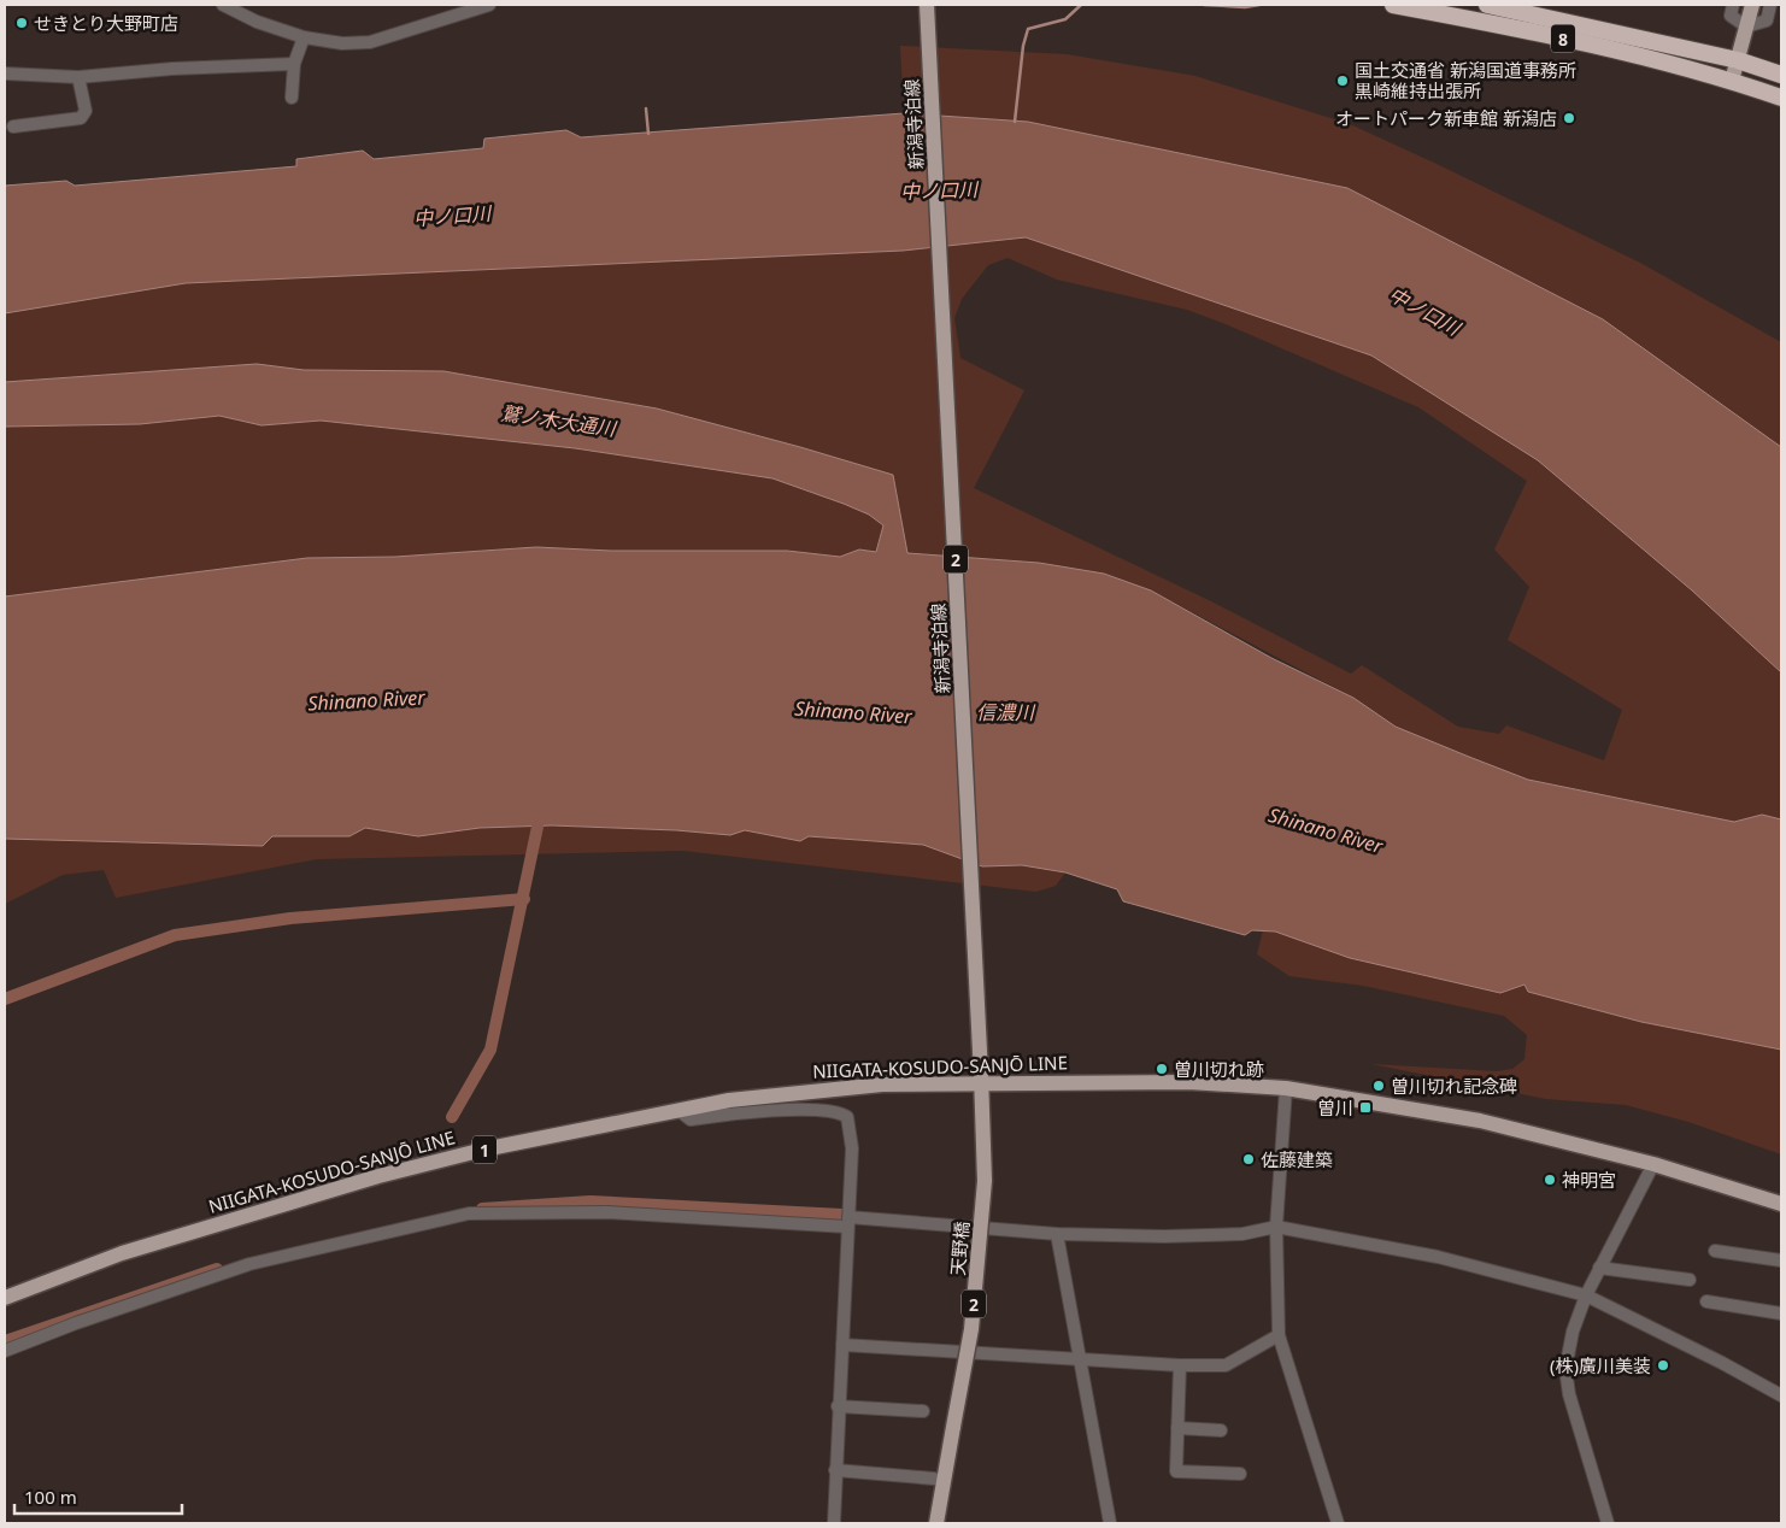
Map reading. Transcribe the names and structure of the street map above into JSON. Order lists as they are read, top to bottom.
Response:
{
  "streets": {
    "highway": ["8"],
    "main road": [
      "新潟寺泊線",
      "2",
      "NIIGATA-KOSUDO-SANJŌ LINE",
      "1",
      "天野橋"
    ]
  },
  "crossings": [
    ["新潟寺泊線", "NIIGATA-KOSUDO-SANJŌ LINE"],
    ["新潟寺泊線", "天野橋"]
  ],
  "water": [
    "中ノ口川",
    "鷲ノ木大通川",
    "Shinano River",
    "信濃川"
  ],
  "places": {
    "other": [
      "せきとり大野町店",
      "国土交通省 新潟国道事務所 黒崎維持出張所",
      "オートパーク新車館 新潟店",
      "曽川切れ跡",
      "曽川切れ記念碑",
      "佐藤建築",
      "神明宮",
      "(株)廣川美装"
    ],
    "transit": ["曽川"]
  },
  "scale_bar": "100 m"
}
